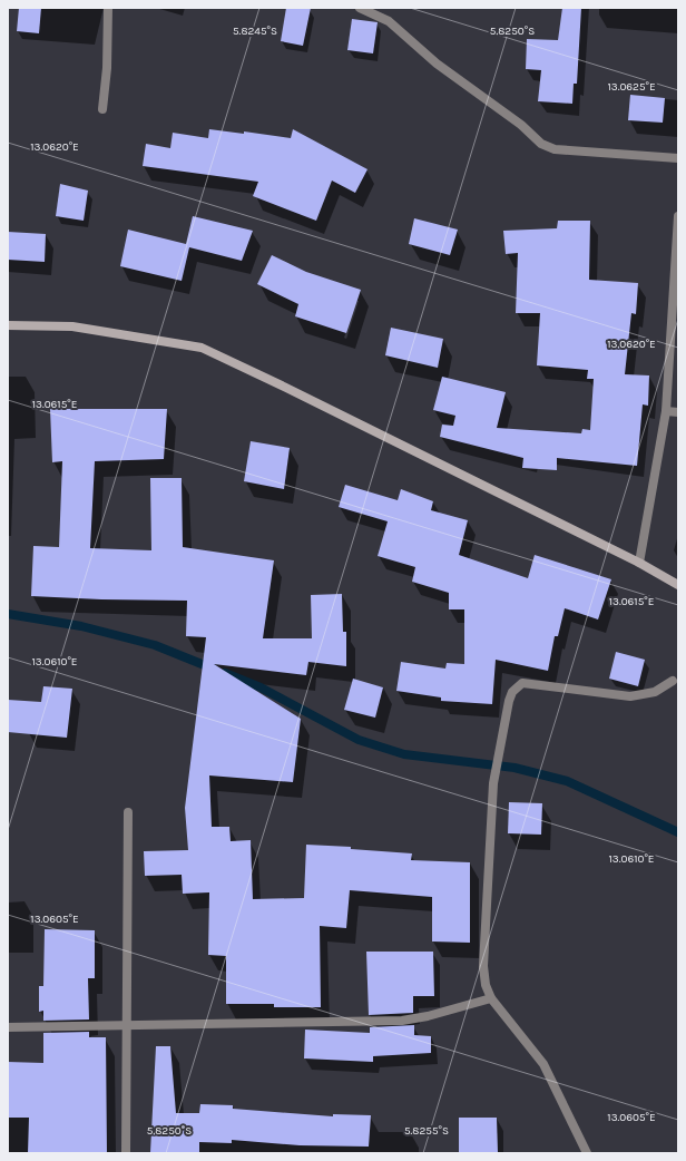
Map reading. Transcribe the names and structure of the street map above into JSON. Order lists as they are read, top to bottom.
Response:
{
  "coordinates": [
    "5.8245°S",
    "5.8250°S",
    "13.0625°E",
    "13.0620°E",
    "13.0615°E",
    "13.0610°E",
    "13.0605°E",
    "5.8255°S"
  ]
}
